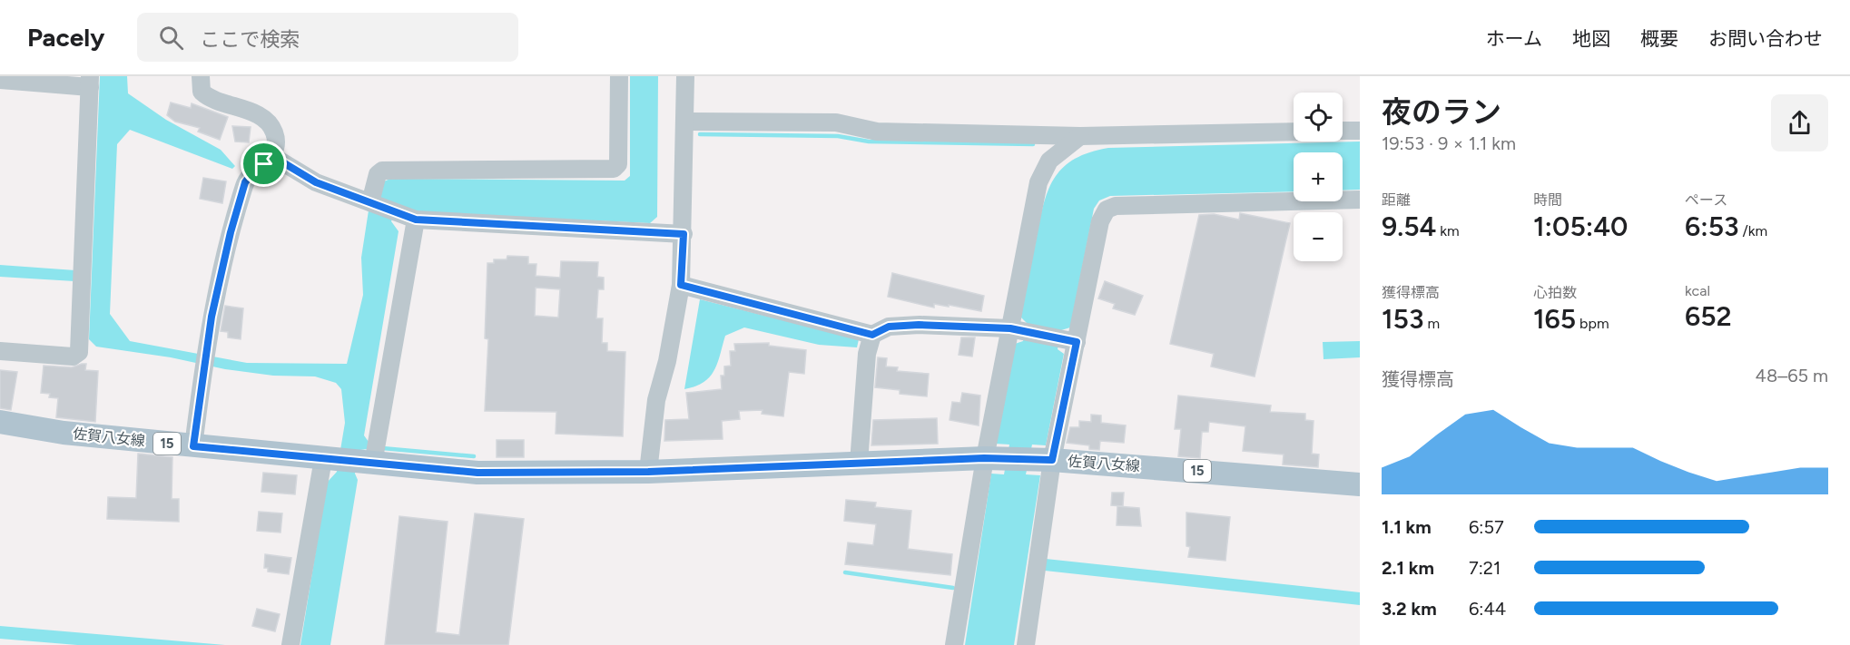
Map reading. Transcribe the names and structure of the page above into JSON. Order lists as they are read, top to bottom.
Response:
{
  "streets": {
    "main road": ["佐賀八女線", "15"]
  },
  "page": {
    "header": "Pacely",
    "search": "ここで検索",
    "nav": [
      "ホーム",
      "地図",
      "概要",
      "お問い合わせ"
    ],
    "heading": ["夜のラン", "19:53 · 9 × 1.1 km"],
    "map_buttons": ["+", "−"],
    "stats": [
      ["距離", "9.54 km"],
      ["時間", "1:05:40"],
      ["ペース", "6:53 /km"],
      ["獲得標高", "153 m"],
      ["心拍数", "165 bpm"],
      ["kcal", "652"]
    ],
    "chart": ["獲得標高", "48–65 m"],
    "list": [
      {
        "name": "1.1 km",
        "note": "6:57"
      },
      {
        "name": "2.1 km",
        "note": "7:21"
      },
      {
        "name": "3.2 km",
        "note": "6:44"
      }
    ]
  }
}
